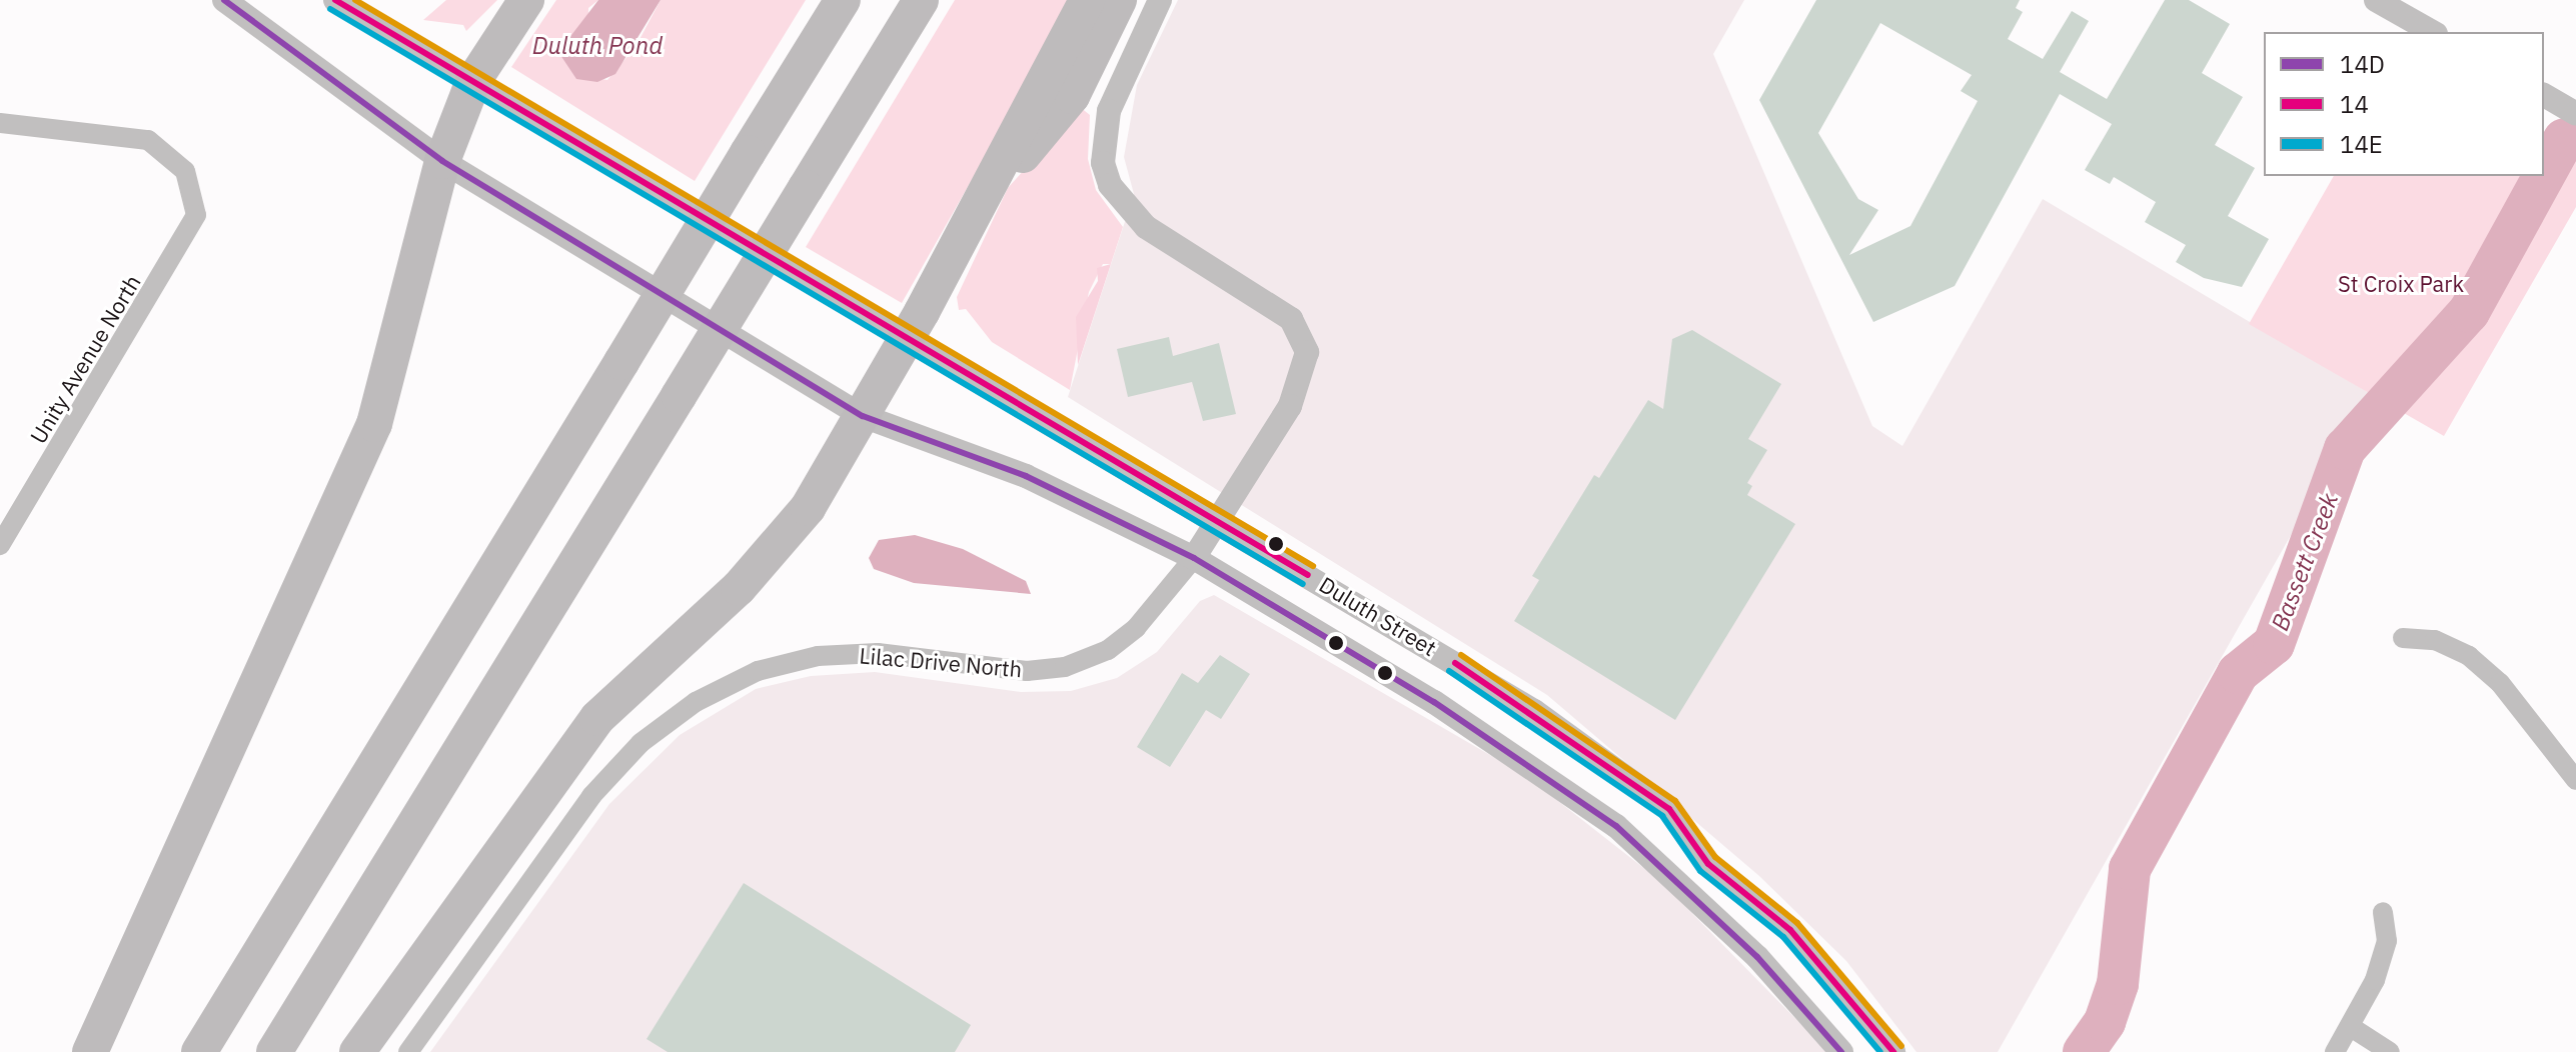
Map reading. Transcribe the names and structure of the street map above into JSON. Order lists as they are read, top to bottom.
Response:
{
  "streets": {
    "street": ["Unity Avenue North", "Duluth Street", "Lilac Drive North"]
  },
  "crossings": [
    ["Duluth Street", "Lilac Drive North"]
  ],
  "water": ["Duluth Pond", "Bassett Creek"],
  "parks": ["St Croix Park"],
  "lines": ["transit line 14D", "transit line 14", "transit line 14E"],
  "legend": ["14D", "14", "14E"]
}
